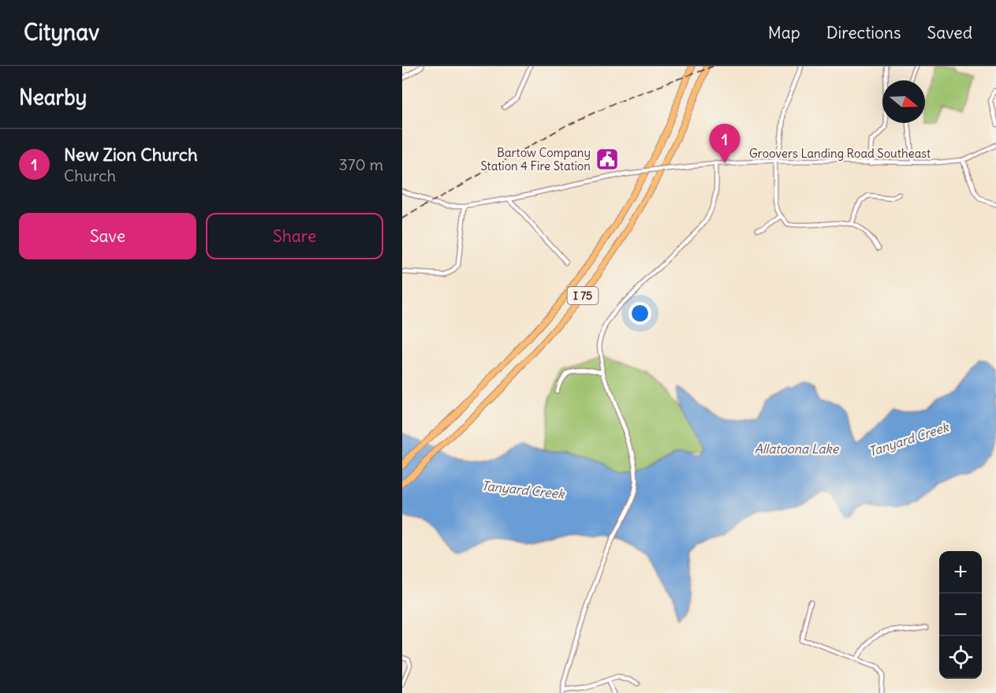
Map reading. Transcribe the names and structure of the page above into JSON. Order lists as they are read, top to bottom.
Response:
{
  "streets": {
    "highway": ["I 75"],
    "street": ["Groovers Landing Road Southeast"]
  },
  "water": ["Tanyard Creek", "Allatoona Lake"],
  "places": {
    "public building": ["Bartow Company Station 4 Fire Station"]
  },
  "north": "right",
  "page": {
    "header": "Citynav",
    "nav": ["Map", "Directions", "Saved"],
    "heading": "Nearby",
    "pins": "1",
    "list": [
      {
        "mark": "1",
        "name": "New Zion Church",
        "note": "Church",
        "value": "370 m"
      }
    ],
    "buttons": ["Save", "Share"],
    "map_buttons": ["+", "−"]
  }
}
